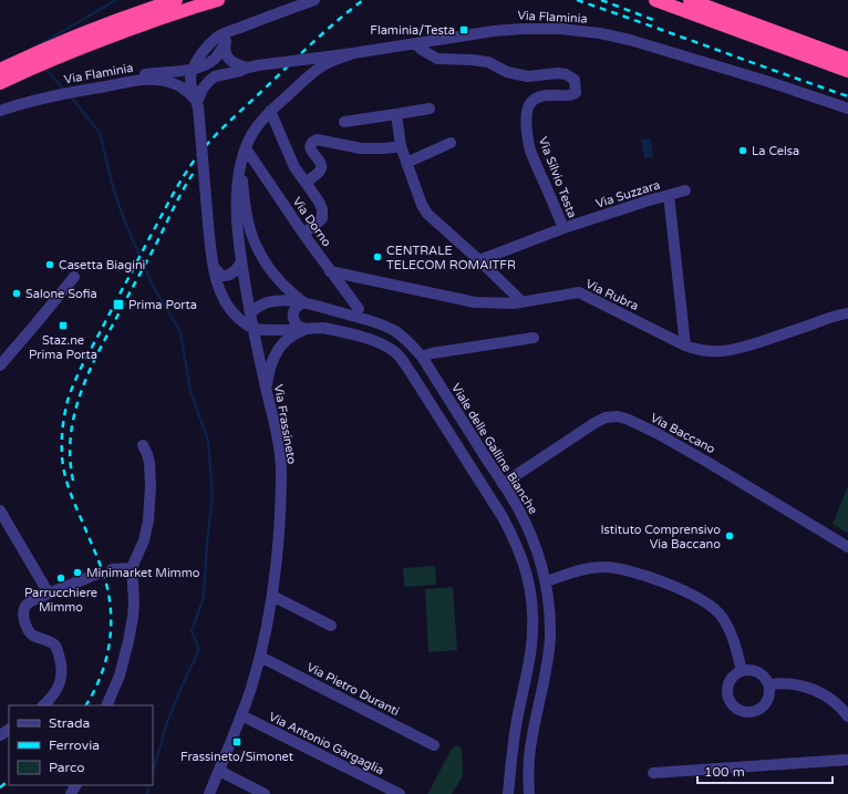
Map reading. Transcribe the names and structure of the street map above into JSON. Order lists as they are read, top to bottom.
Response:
{
  "streets": {
    "street": [
      "Via Flaminia",
      "Via Silvio Testa",
      "Via Suzzara",
      "Via Dorno",
      "Via Rubra",
      "Via Frassineto",
      "Via Baccano",
      "Viale delle Galline Bianche",
      "Via Pietro Duranti",
      "Via Antonio Gargaglia"
    ]
  },
  "crossings": [
    ["Via Flaminia", "Via Silvio Testa"],
    ["Via Flaminia", "Via Frassineto"],
    ["Via Silvio Testa", "Via Suzzara"],
    ["Via Dorno", "Via Rubra"],
    ["Via Dorno", "Via Frassineto"],
    ["Via Frassineto", "Viale delle Galline Bianche"],
    ["Via Frassineto", "Via Pietro Duranti"],
    ["Via Frassineto", "Via Antonio Gargaglia"],
    ["Via Baccano", "Viale delle Galline Bianche"]
  ],
  "places": {
    "transit": [
      "Flaminia/Testa",
      "Prima Porta",
      "Staz.ne Prima Porta",
      "Frassineto/Simonet"
    ],
    "other": [
      "La Celsa",
      "CENTRALE TELECOM ROMAITFR",
      "Casetta Biagini",
      "Salone Sofia",
      "Istituto Comprensivo Via Baccano",
      "Minimarket Mimmo",
      "Parrucchiere Mimmo"
    ]
  },
  "legend": ["Strada", "Ferrovia", "Parco"],
  "scale_bar": "100 m"
}
